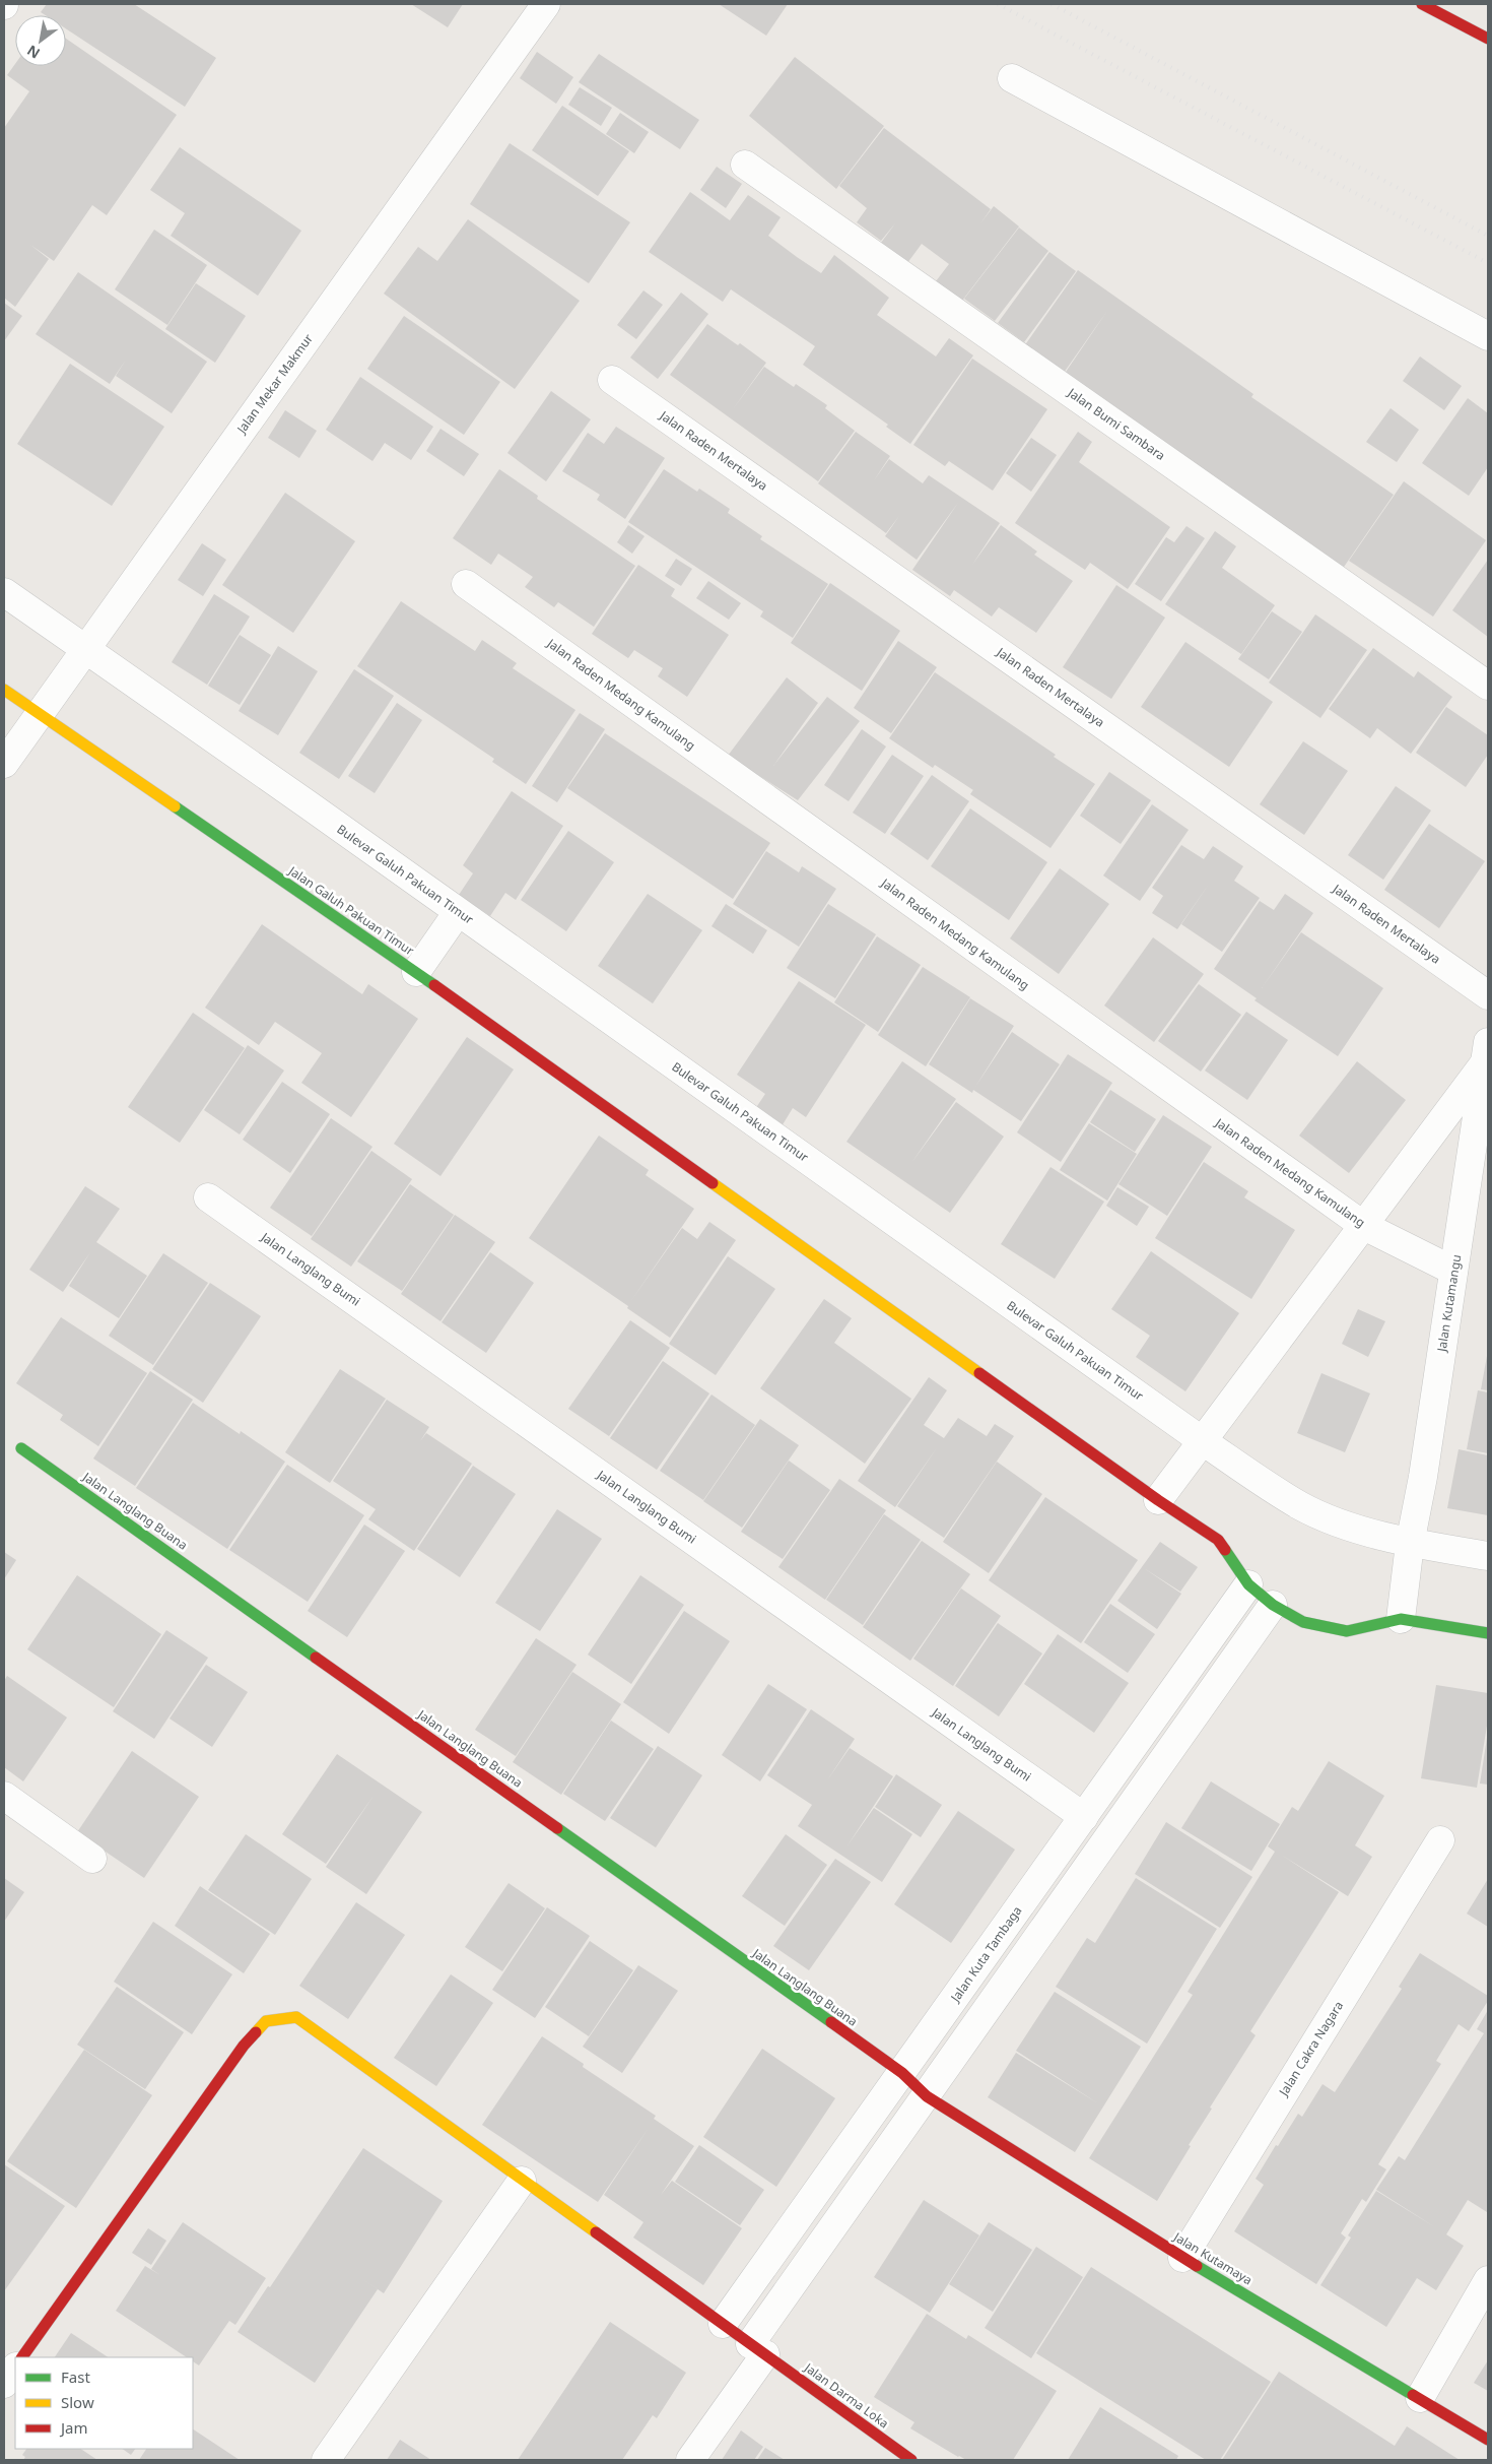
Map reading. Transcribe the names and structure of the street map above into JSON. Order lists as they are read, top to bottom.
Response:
{
  "streets": {
    "main road": [
      "Jalan Galuh Pakuan Timur",
      "Jalan Langlang Buana",
      "Jalan Kutamaya",
      "Jalan Darma Loka"
    ],
    "street": [
      "Jalan Mekar Makmur",
      "Jalan Bumi Sambara",
      "Jalan Raden Mertalaya",
      "Jalan Raden Medang Kamulang",
      "Bulevar Galuh Pakuan Timur",
      "Jalan Langlang Bumi",
      "Jalan Kutamangu",
      "Jalan Kuta Tambaga",
      "Jalan Cakra Nagara"
    ]
  },
  "crossings": [
    ["Jalan Mekar Makmur", "Bulevar Galuh Pakuan Timur"],
    ["Jalan Mekar Makmur", "Jalan Galuh Pakuan Timur"],
    ["Jalan Raden Medang Kamulang", "Jalan Kutamangu"],
    ["Bulevar Galuh Pakuan Timur", "Jalan Kutamangu"],
    ["Jalan Langlang Bumi", "Jalan Kuta Tambaga"],
    ["Jalan Langlang Buana", "Jalan Kuta Tambaga"],
    ["Jalan Langlang Buana", "Jalan Kutamaya"],
    ["Jalan Kuta Tambaga", "Jalan Darma Loka"],
    ["Jalan Cakra Nagara", "Jalan Kutamaya"]
  ],
  "legend": ["Fast", "Slow", "Jam"],
  "north": "bottom left"
}
